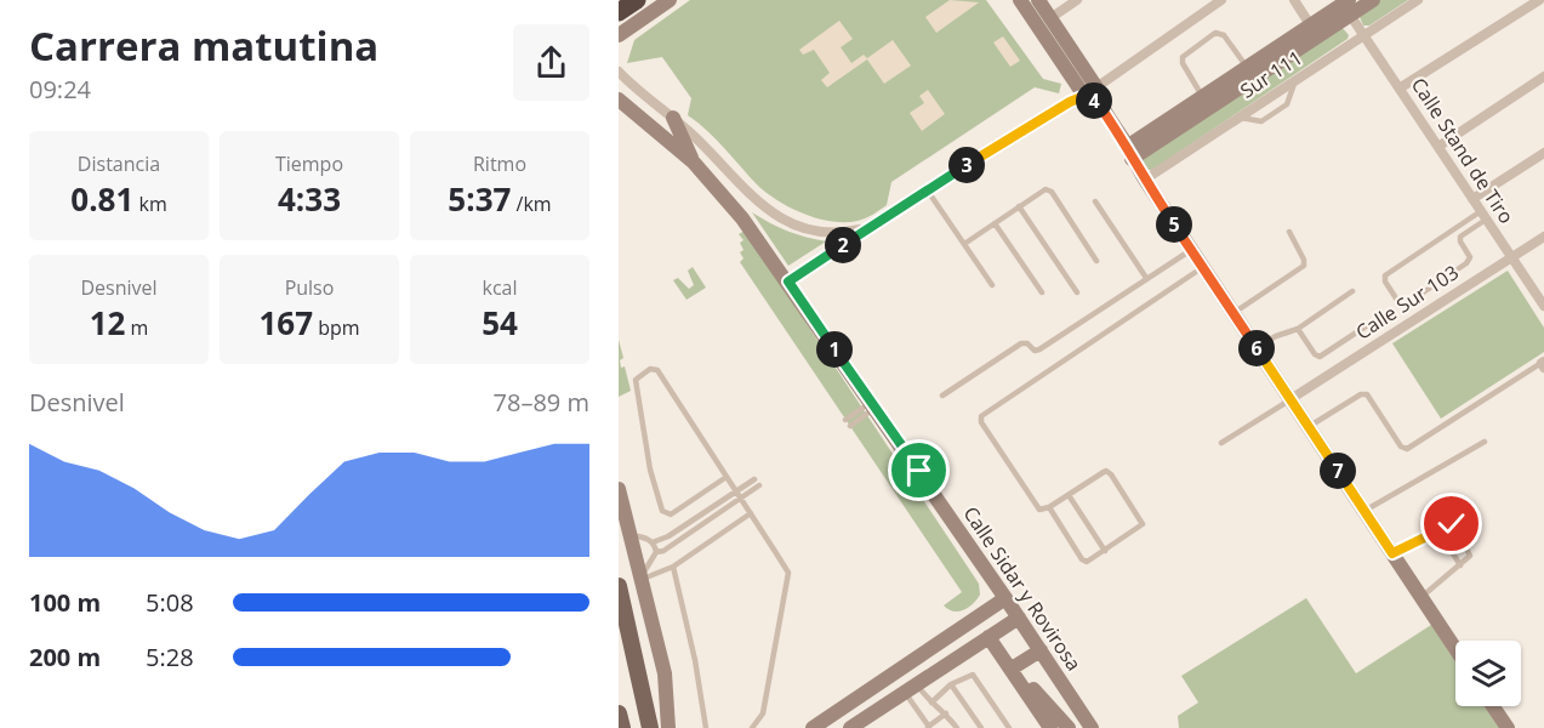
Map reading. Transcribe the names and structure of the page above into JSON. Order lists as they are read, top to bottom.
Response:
{
  "streets": {
    "street": [
      "Sur 111",
      "Calle Stand de Tiro",
      "Calle Sur 103",
      "Calle Sidar y Rovirosa"
    ]
  },
  "crossings": [
    ["Sur 111", "Calle Stand de Tiro"],
    ["Calle Stand de Tiro", "Calle Sur 103"]
  ],
  "page": {
    "heading": ["Carrera matutina", "09:24"],
    "pins": [
      "4",
      "3",
      "5",
      "2",
      "6",
      "1",
      "7"
    ],
    "stats": [
      ["Distancia", "0.81 km"],
      ["Tiempo", "4:33"],
      ["Ritmo", "5:37 /km"],
      ["Desnivel", "12 m"],
      ["Pulso", "167 bpm"],
      ["kcal", "54"]
    ],
    "chart": ["Desnivel", "78–89 m"],
    "list": [
      {
        "name": "100 m",
        "note": "5:08"
      },
      {
        "name": "200 m",
        "note": "5:28"
      }
    ]
  }
}
